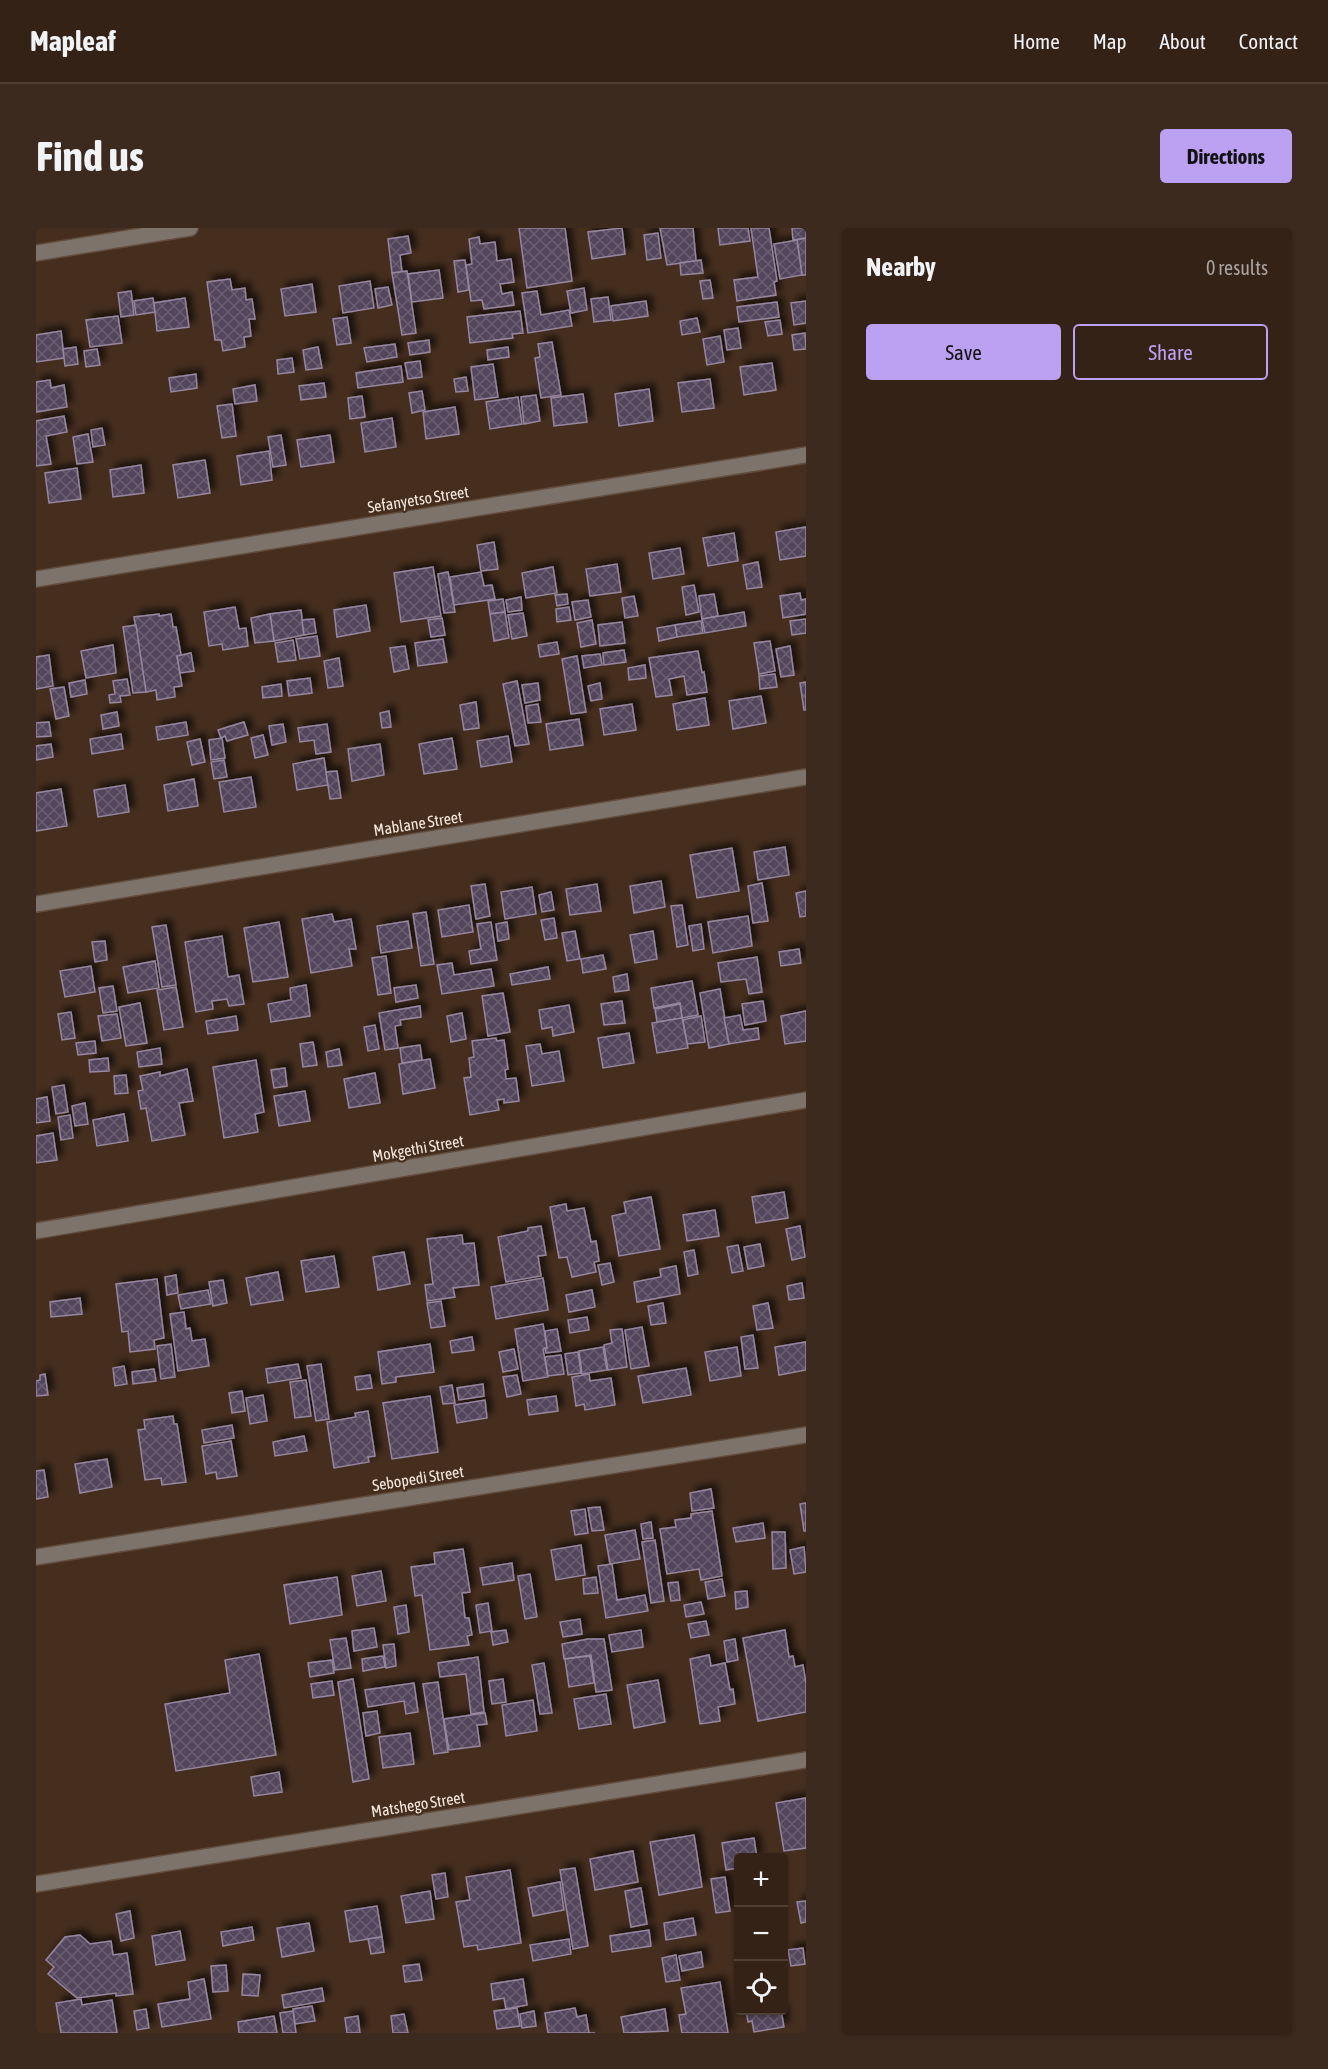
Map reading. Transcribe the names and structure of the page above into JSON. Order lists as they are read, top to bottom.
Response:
{
  "streets": {
    "street": [
      "Sefanyetso Street",
      "Mablane Street",
      "Mokgethi Street",
      "Sebopedi Street",
      "Matshego Street"
    ]
  },
  "page": {
    "header": "Mapleaf",
    "nav": [
      "Home",
      "Map",
      "About",
      "Contact"
    ],
    "buttons": [
      "Directions",
      ["Save", "Share"]
    ],
    "title": "Find us",
    "heading": ["Nearby", "0 results"],
    "map_buttons": ["+", "−"]
  }
}
